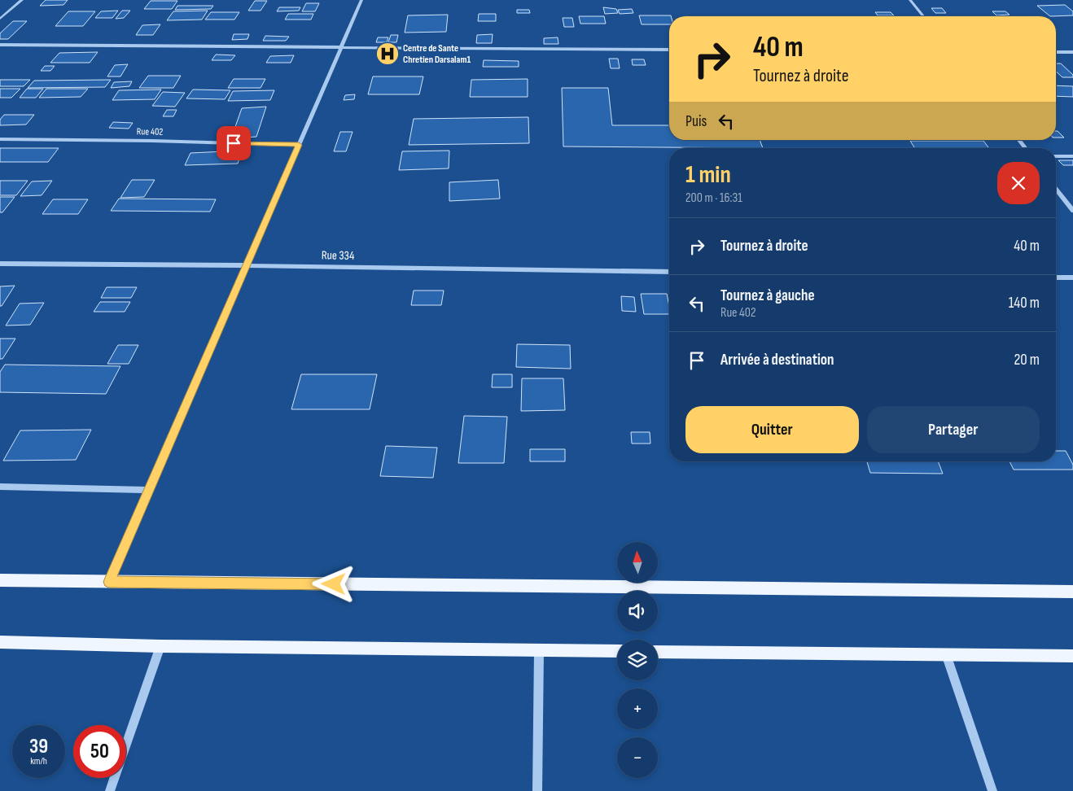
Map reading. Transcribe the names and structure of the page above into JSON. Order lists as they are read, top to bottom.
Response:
{
  "streets": {
    "street": ["Rue 402", "Rue 334"]
  },
  "places": {
    "hospital": ["Centre de Sante Chretien Darsalam1"]
  },
  "north": "top",
  "page": {
    "turn": ["40 m", "Tournez à droite"],
    "then": "Puis",
    "heading": ["1 min", "200 m · 16:31"],
    "list": [
      {
        "name": "Tournez à droite",
        "value": "40 m"
      },
      {
        "name": "Tournez à gauche",
        "note": "Rue 402",
        "value": "140 m"
      },
      {
        "name": "Arrivée à destination",
        "value": "20 m"
      }
    ],
    "buttons": ["Quitter", "Partager"],
    "map_buttons": ["+", "−"],
    "speed": "39 km/h",
    "limit": "50"
  }
}
